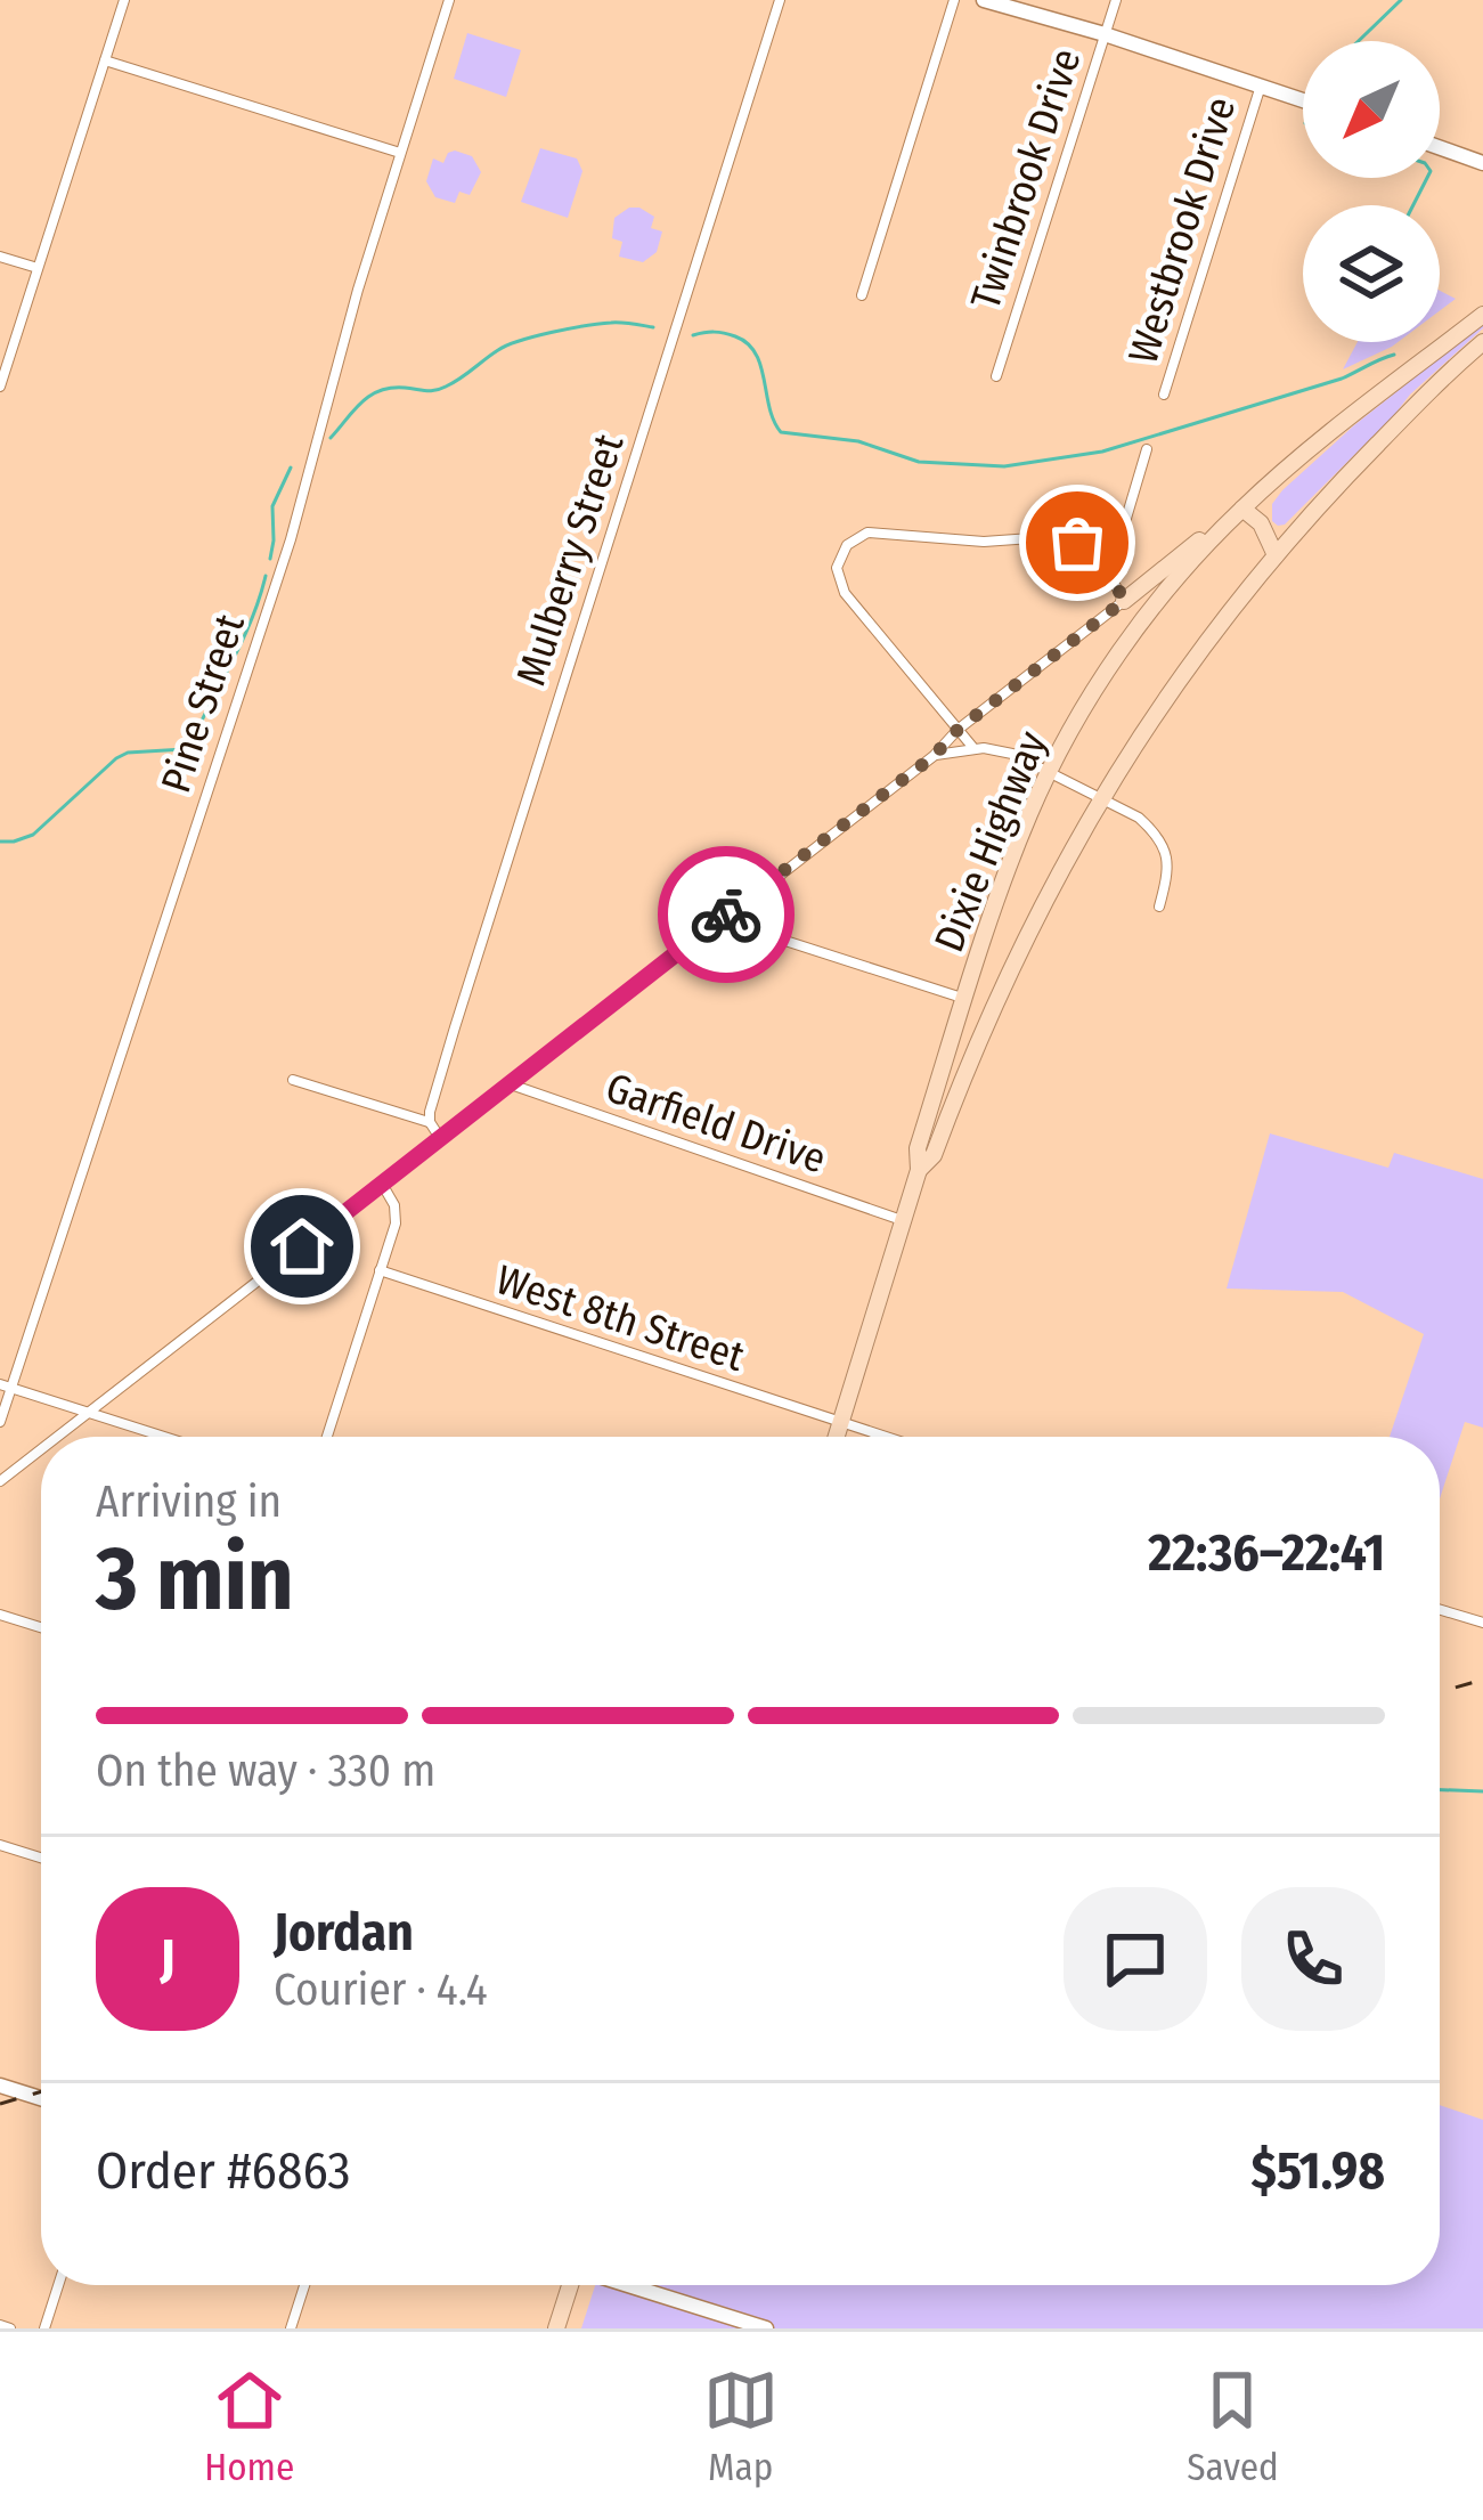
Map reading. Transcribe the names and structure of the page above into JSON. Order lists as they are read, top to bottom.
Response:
{
  "streets": {
    "main road": ["Dixie Highway"],
    "street": [
      "Twinbrook Drive",
      "Westbrook Drive",
      "Mulberry Street",
      "Pine Street",
      "Garfield Drive",
      "West 8th Street"
    ]
  },
  "crossings": [
    ["Dixie Highway", "Garfield Drive"],
    ["Dixie Highway", "West 8th Street"]
  ],
  "north": "bottom left",
  "page": {
    "heading": ["3 min", "Arriving in", "22:36–22:41"],
    "panel": [
      "Jordan",
      "Courier · 4.4",
      "Order #6863",
      "$51.98"
    ],
    "bar": "On the way · 330 m",
    "round": "J",
    "tabs": ["Home", "Map", "Saved"]
  }
}
